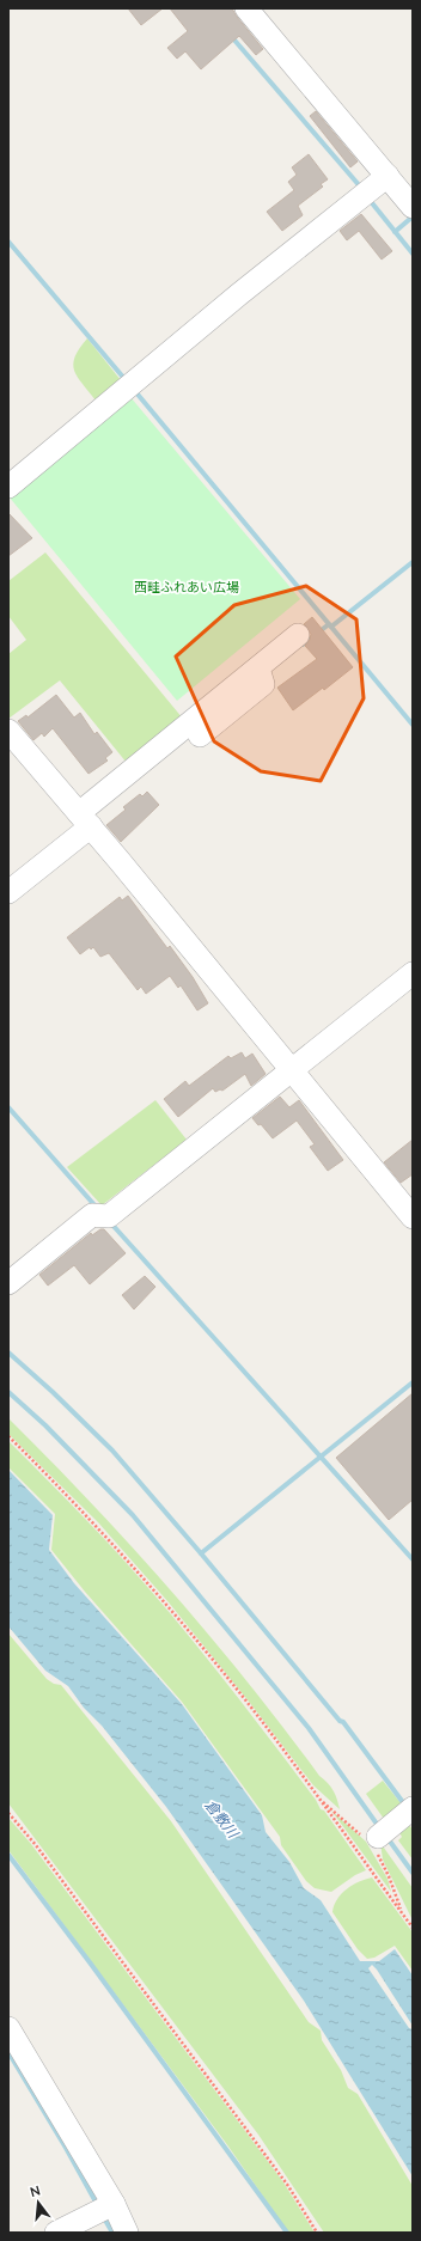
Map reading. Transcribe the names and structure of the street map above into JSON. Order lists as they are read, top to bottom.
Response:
{
  "water": ["倉敷川"],
  "parks": ["西畦ふれあい広場"],
  "north": "top"
}
